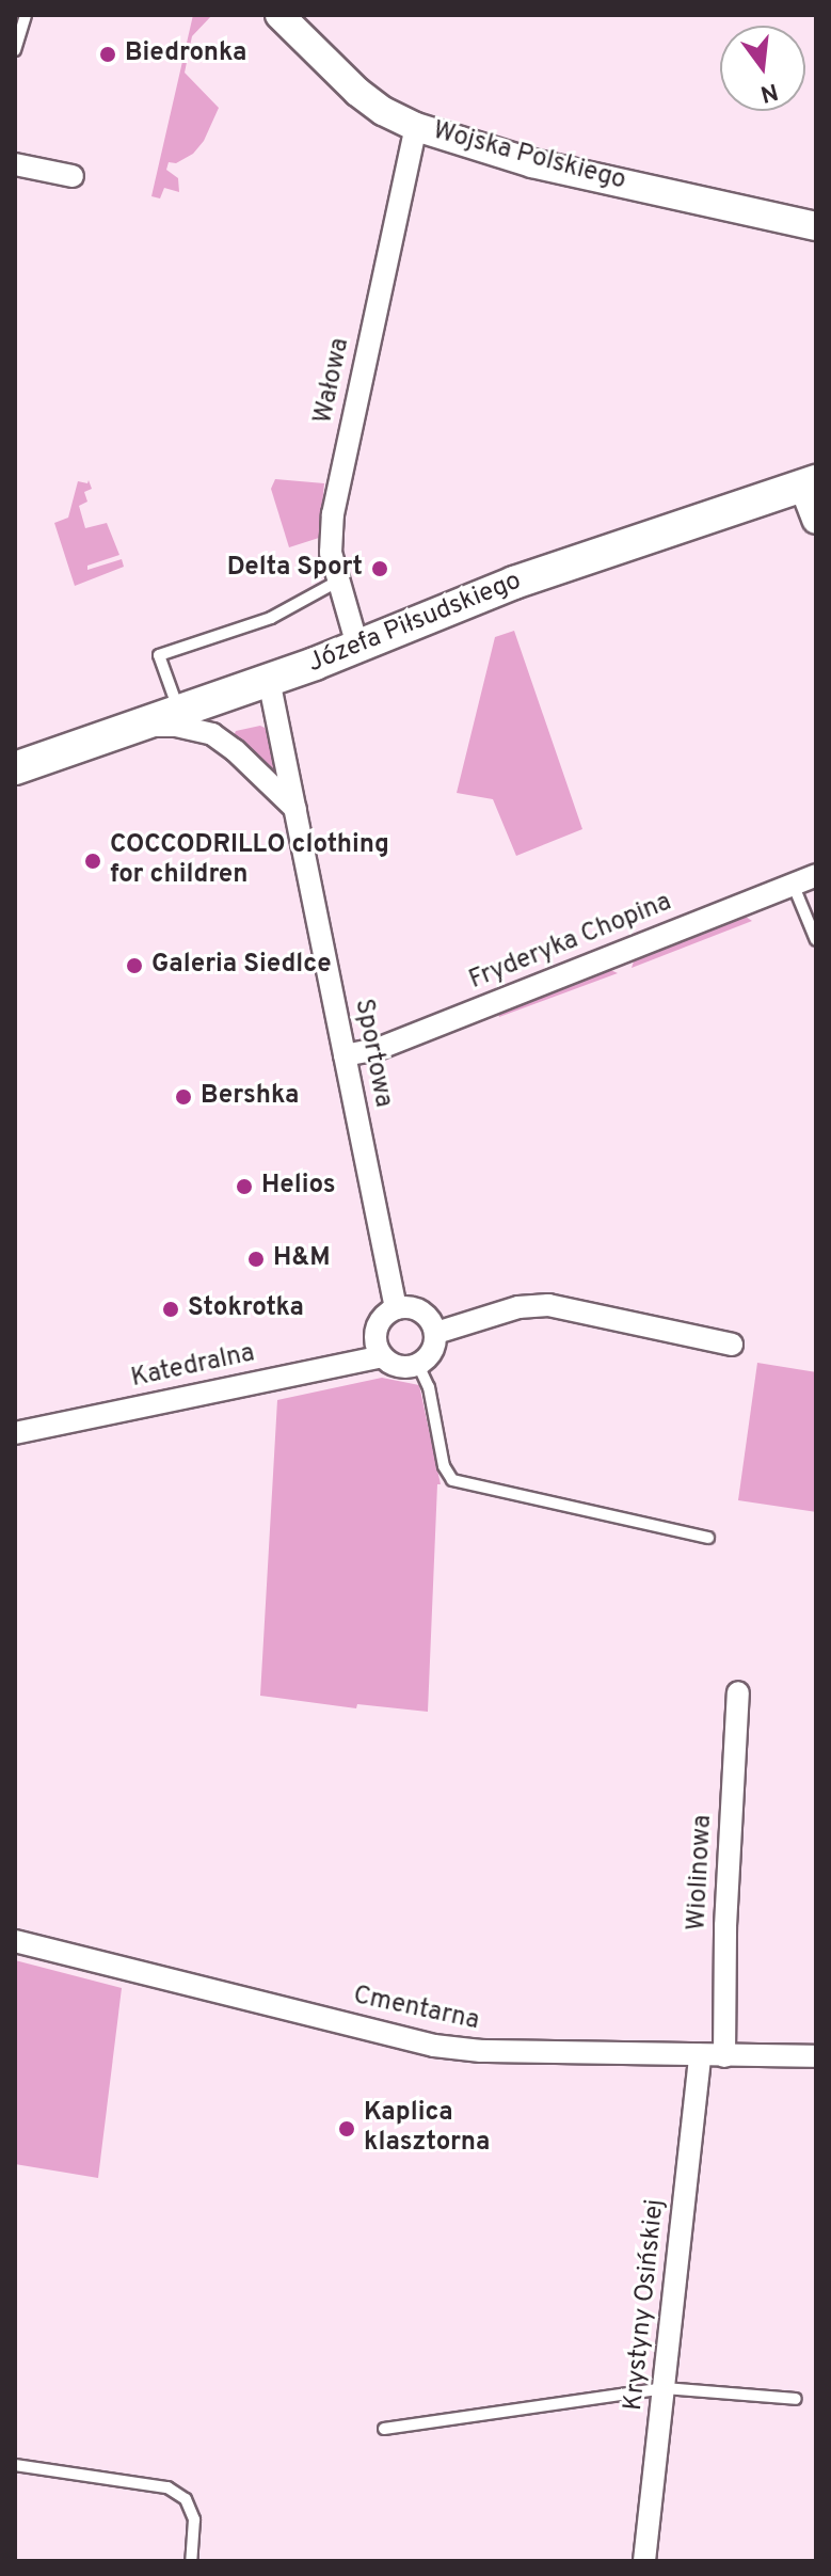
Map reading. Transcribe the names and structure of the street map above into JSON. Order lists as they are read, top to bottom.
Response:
{
  "streets": {
    "main road": ["Józefa Piłsudskiego"],
    "street": [
      "Wojska Polskiego",
      "Wałowa",
      "Fryderyka Chopina",
      "Sportowa",
      "Katedralna",
      "Wiolinowa",
      "Cmentarna",
      "Krystyny Osińskiej"
    ]
  },
  "crossings": [
    ["Wojska Polskiego", "Wałowa"],
    ["Wałowa", "Józefa Piłsudskiego"],
    ["Józefa Piłsudskiego", "Sportowa"],
    ["Fryderyka Chopina", "Sportowa"],
    ["Sportowa", "Katedralna"],
    ["Wiolinowa", "Cmentarna"],
    ["Cmentarna", "Krystyny Osińskiej"]
  ],
  "places": [
    "Biedronka",
    "Delta Sport",
    "COCCODRILLO clothing for children",
    "Galeria Siedlce",
    "Bershka",
    "Helios",
    "H&M",
    "Stokrotka",
    "Kaplica klasztorna"
  ],
  "north": "bottom"
}
